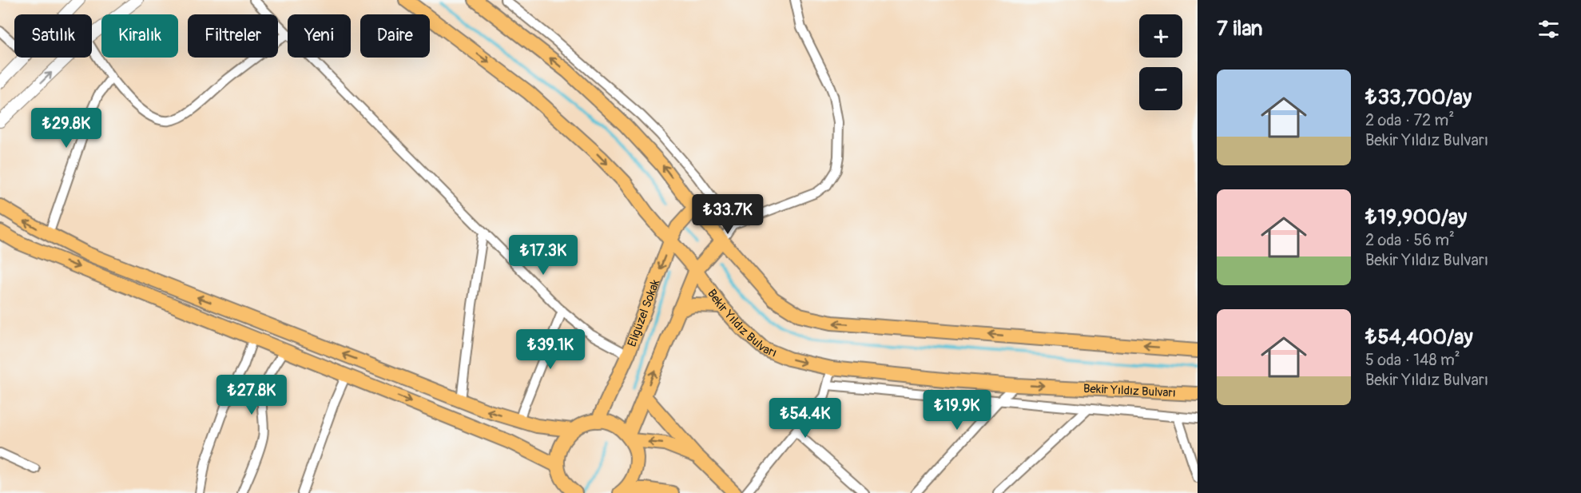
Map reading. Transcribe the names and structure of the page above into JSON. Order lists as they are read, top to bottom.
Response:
{
  "streets": {
    "main road": ["Eligüzel Sokak", "Bekir Yıldız Bulvarı"]
  },
  "crossings": [
    ["Eligüzel Sokak", "Bekir Yıldız Bulvarı"]
  ],
  "page": {
    "heading": "7 ilan",
    "map_buttons": ["+", "−"],
    "chip": [
      "Satılık",
      "Kiralık",
      "Filtreler",
      "Yeni",
      "Daire"
    ],
    "list": [
      {
        "name": "₺33,700/ay",
        "note": "2 oda · 72 m² · Bekir Yıldız Bulvarı"
      },
      {
        "name": "₺19,900/ay",
        "note": "2 oda · 56 m² · Bekir Yıldız Bulvarı"
      },
      {
        "name": "₺54,400/ay",
        "note": "5 oda · 148 m² · Bekir Yıldız Bulvarı"
      }
    ],
    "price": [
      "₺29.8K",
      "₺33.7K",
      "₺17.3K",
      "₺39.1K",
      "₺27.8K",
      "₺19.9K",
      "₺54.4K"
    ]
  }
}
